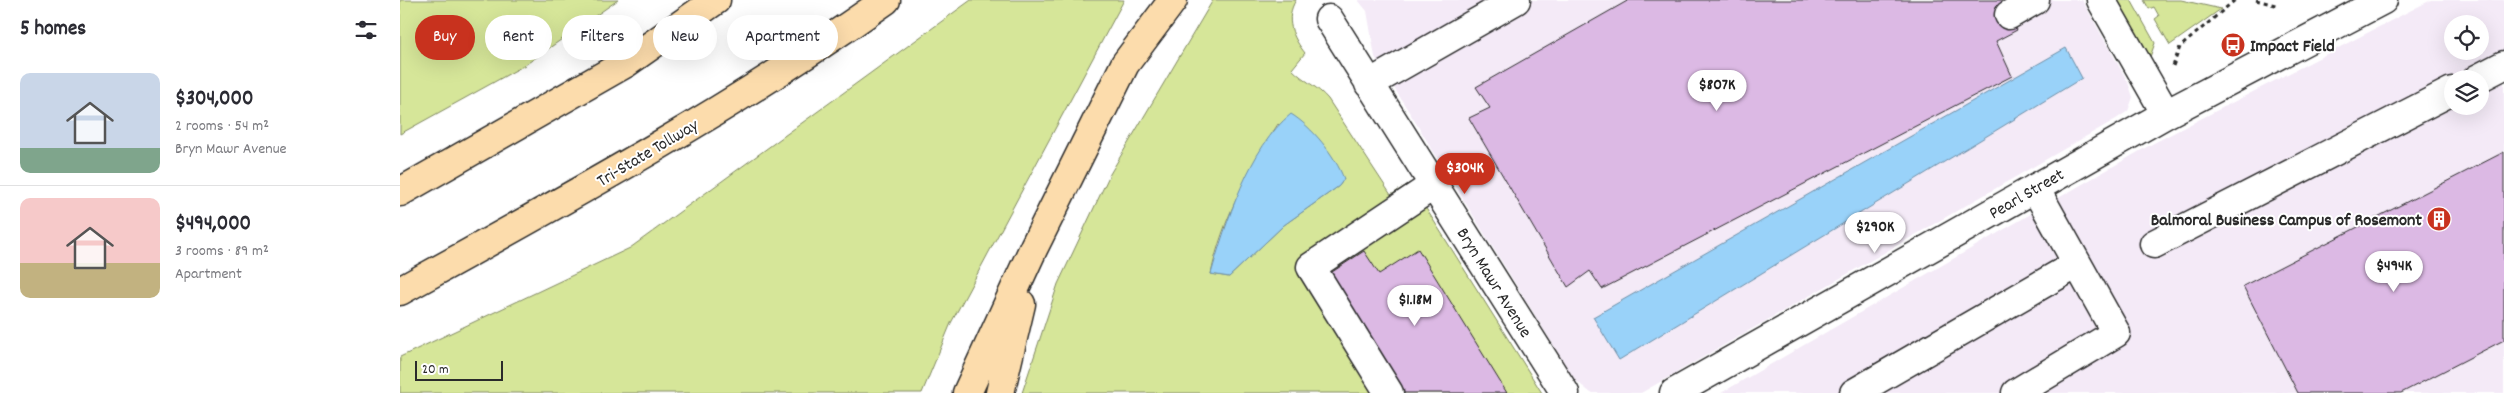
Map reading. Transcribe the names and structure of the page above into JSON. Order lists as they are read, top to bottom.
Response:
{
  "streets": {
    "highway": ["Tri-State Tollway"],
    "street": ["Pearl Street", "Bryn Mawr Avenue"]
  },
  "places": {
    "bus stop": ["Impact Field"],
    "building": ["Balmoral Business Campus of Rosemont"]
  },
  "scale_bar": "20 m",
  "page": {
    "heading": "5 homes",
    "chip": [
      "Buy",
      "Rent",
      "Filters",
      "New",
      "Apartment"
    ],
    "list": [
      {
        "name": "$304,000",
        "note": "2 rooms · 54 m² · Bryn Mawr Avenue"
      },
      {
        "name": "$494,000",
        "note": "3 rooms · 89 m² · Apartment"
      }
    ],
    "price": [
      "$807K",
      "$304K",
      "$290K",
      "$494K",
      "$1.18M"
    ],
    "scale": "20 m"
  }
}
